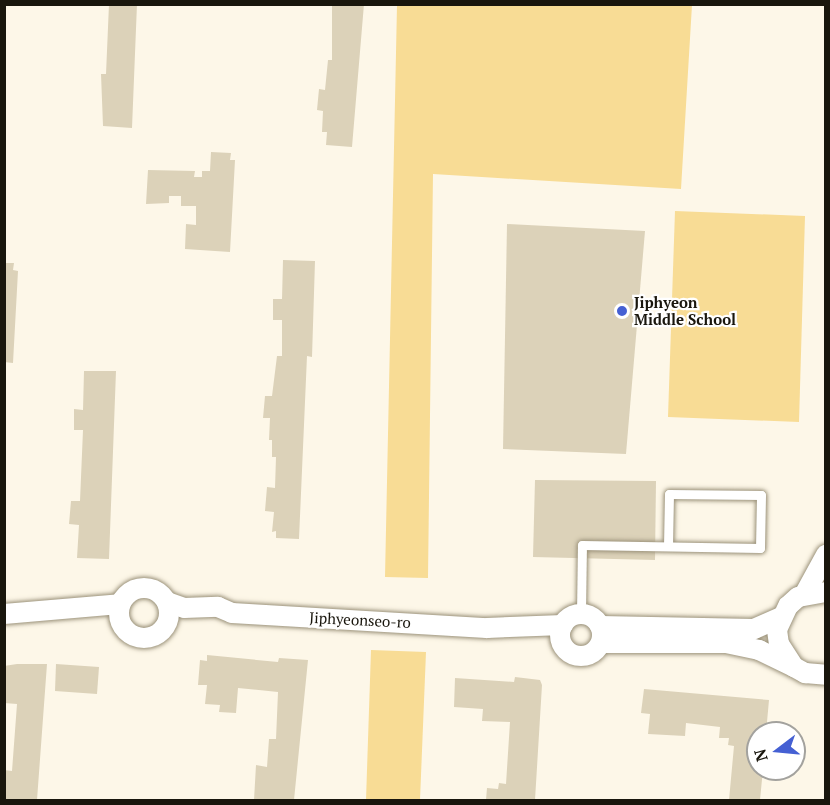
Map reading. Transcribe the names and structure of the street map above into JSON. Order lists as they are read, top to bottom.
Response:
{
  "streets": {
    "street": ["Jiphyeonseo-ro"]
  },
  "places": ["Jiphyeon Middle School"],
  "north": "left"
}
